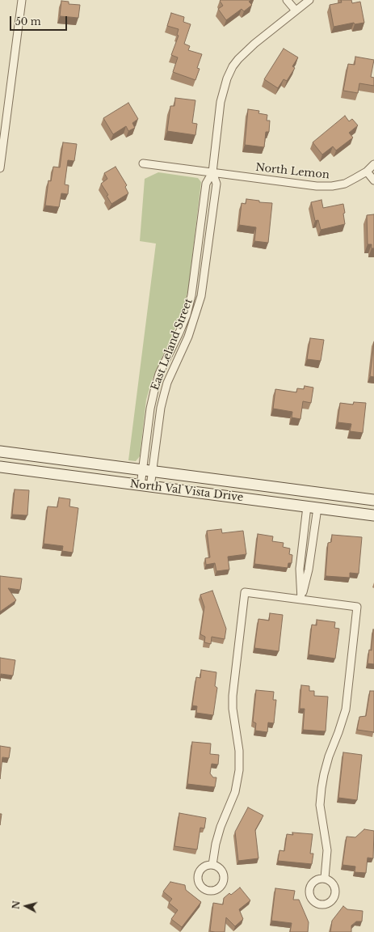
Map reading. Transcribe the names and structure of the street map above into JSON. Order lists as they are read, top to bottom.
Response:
{
  "streets": {
    "main road": ["North Val Vista Drive"],
    "street": ["North Lemon", "East Leland Street"]
  },
  "crossings": [
    ["North Lemon", "East Leland Street"],
    ["East Leland Street", "North Val Vista Drive"]
  ],
  "scale_bar": "50 m",
  "north": "left"
}
